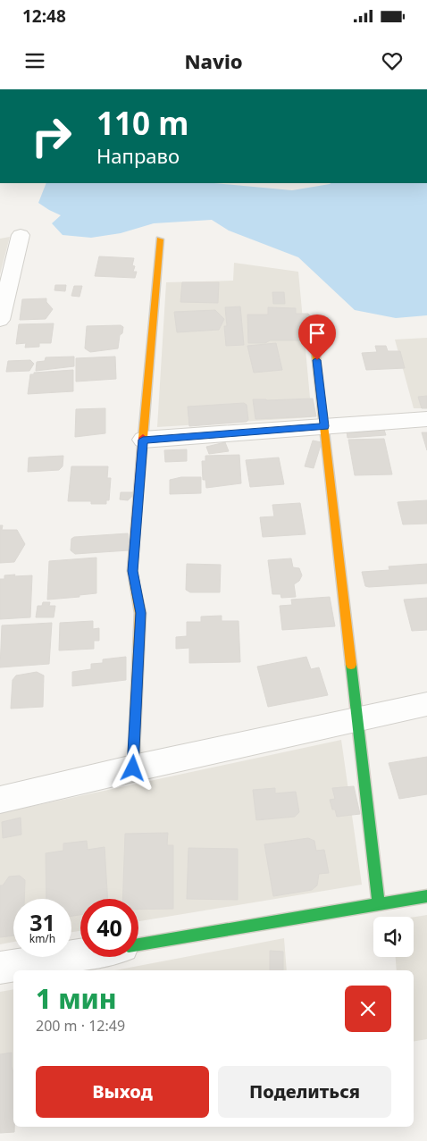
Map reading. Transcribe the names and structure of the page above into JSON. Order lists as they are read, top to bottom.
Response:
{
  "page": {
    "status": "12:48",
    "header": "Navio",
    "turn": ["110 m", "Направо"],
    "speed": "31 km/h",
    "limit": "40",
    "heading": ["1 мин", "200 m · 12:49"],
    "buttons": ["Выход", "Поделиться"]
  }
}
